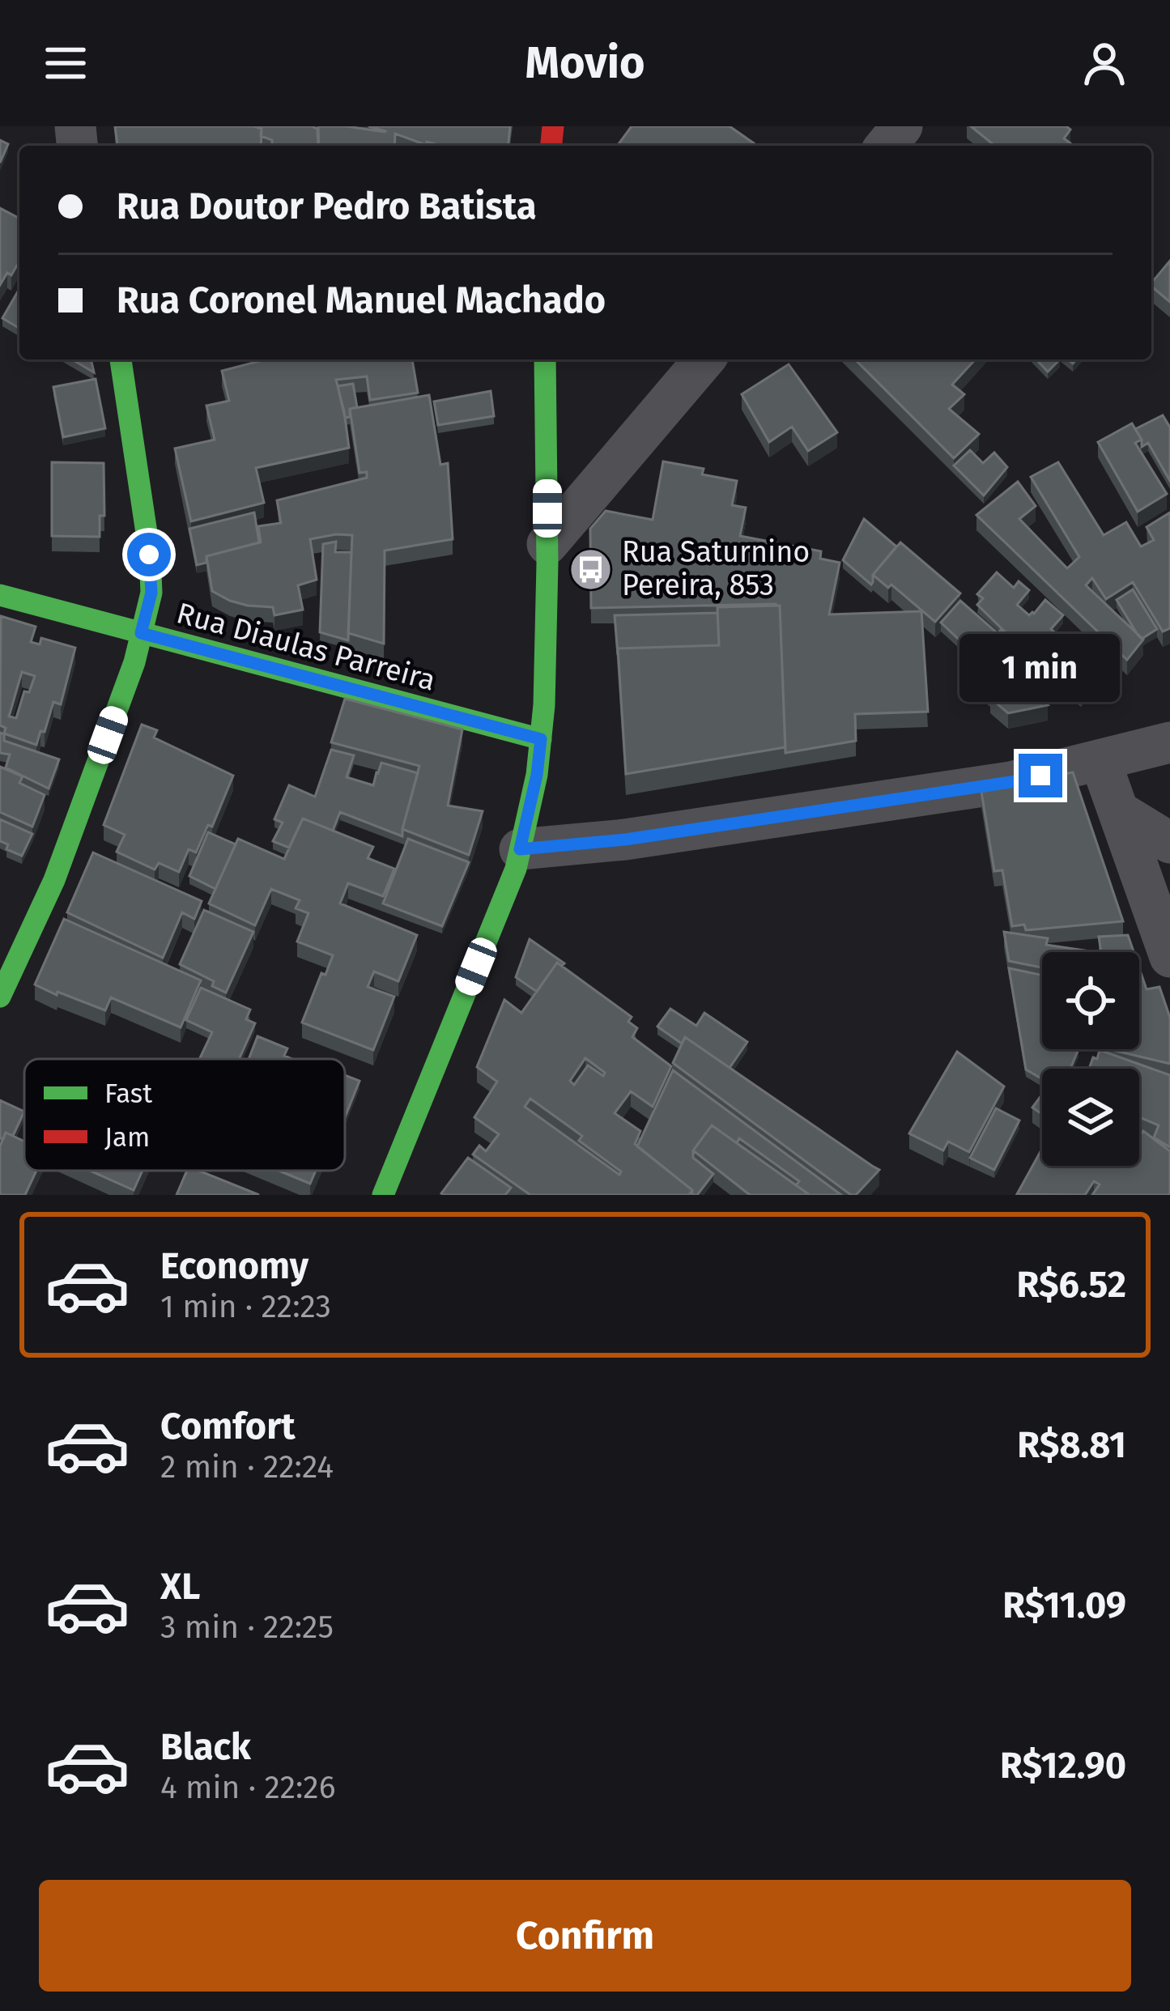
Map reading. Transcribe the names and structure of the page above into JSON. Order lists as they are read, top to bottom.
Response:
{
  "streets": {
    "street": ["Rua Diaulas Parreira"]
  },
  "places": {
    "bus stop": ["Rua Saturnino Pereira, 853"]
  },
  "legend": ["Fast", "Jam"],
  "page": {
    "header": "Movio",
    "banner": ["Rua Doutor Pedro Batista", "Rua Coronel Manuel Machado"],
    "bubble": "1 min",
    "list": [
      {
        "name": "Economy",
        "note": "1 min · 22:23",
        "value": "R$6.52"
      },
      {
        "name": "Comfort",
        "note": "2 min · 22:24",
        "value": "R$8.81"
      },
      {
        "name": "XL",
        "note": "3 min · 22:25",
        "value": "R$11.09"
      },
      {
        "name": "Black",
        "note": "4 min · 22:26",
        "value": "R$12.90"
      }
    ],
    "buttons": "Confirm"
  }
}
